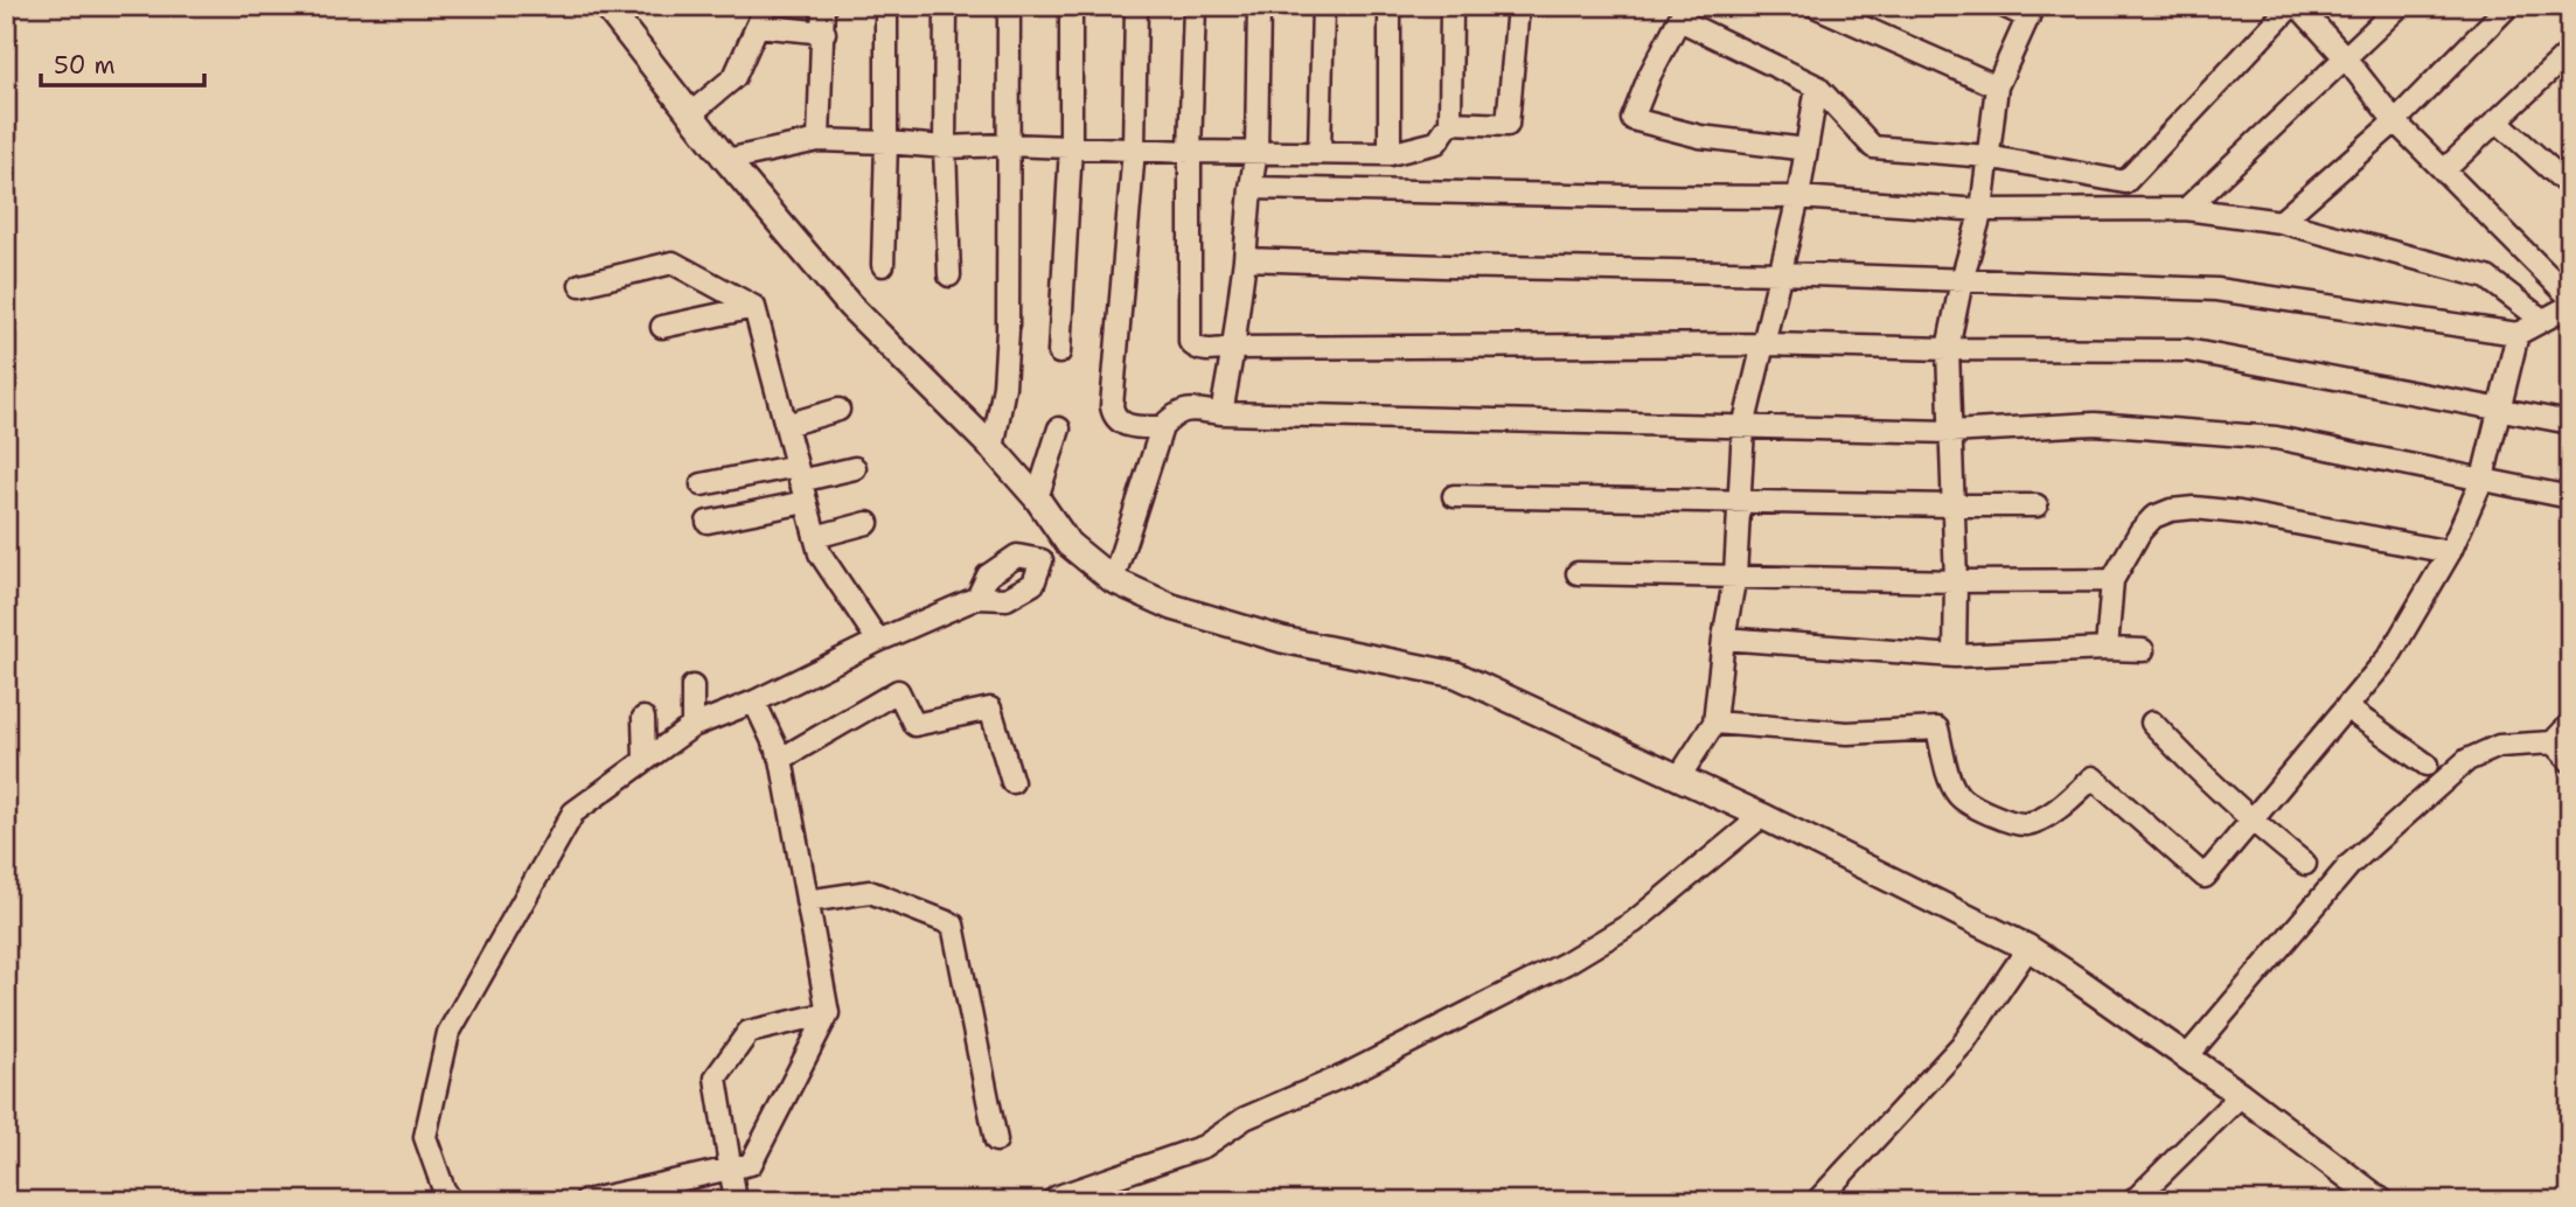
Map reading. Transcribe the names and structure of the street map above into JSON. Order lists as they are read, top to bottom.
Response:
{
  "scale_bar": "50 m"
}
